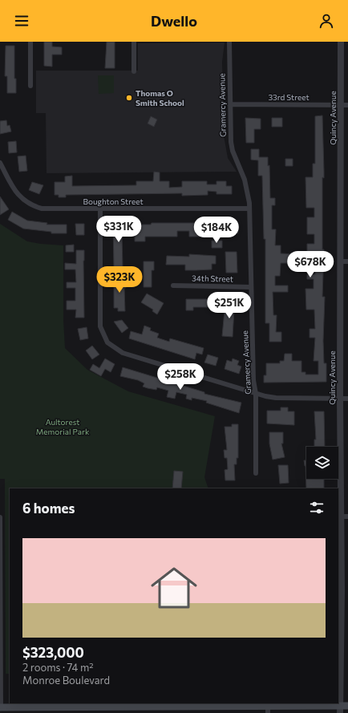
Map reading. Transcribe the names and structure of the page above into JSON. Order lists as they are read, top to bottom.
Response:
{
  "streets": {
    "street": [
      "33rd Street",
      "Gramercy Avenue",
      "Quincy Avenue",
      "Boughton Street",
      "34th Street"
    ]
  },
  "crossings": [
    ["33rd Street", "Gramercy Avenue"],
    ["33rd Street", "Quincy Avenue"],
    ["Gramercy Avenue", "Boughton Street"],
    ["Gramercy Avenue", "34th Street"]
  ],
  "parks": ["Aultorest Memorial Park"],
  "places": ["Thomas O Smith School"],
  "page": {
    "header": "Dwello",
    "price": [
      "$331K",
      "$184K",
      "$678K",
      "$323K",
      "$251K",
      "$258K"
    ],
    "heading": "6 homes",
    "list": [
      {
        "name": "$323,000",
        "note": "2 rooms · 74 m² · Monroe Boulevard"
      }
    ]
  }
}
